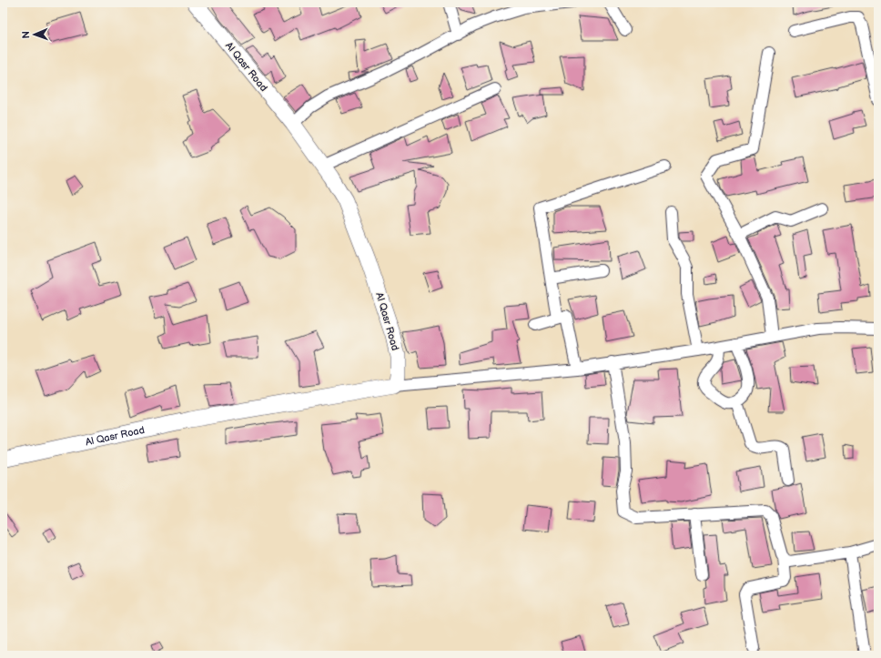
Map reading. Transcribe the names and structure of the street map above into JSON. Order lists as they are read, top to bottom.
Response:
{
  "streets": {
    "street": ["Al Qasr Road"]
  },
  "north": "left"
}
